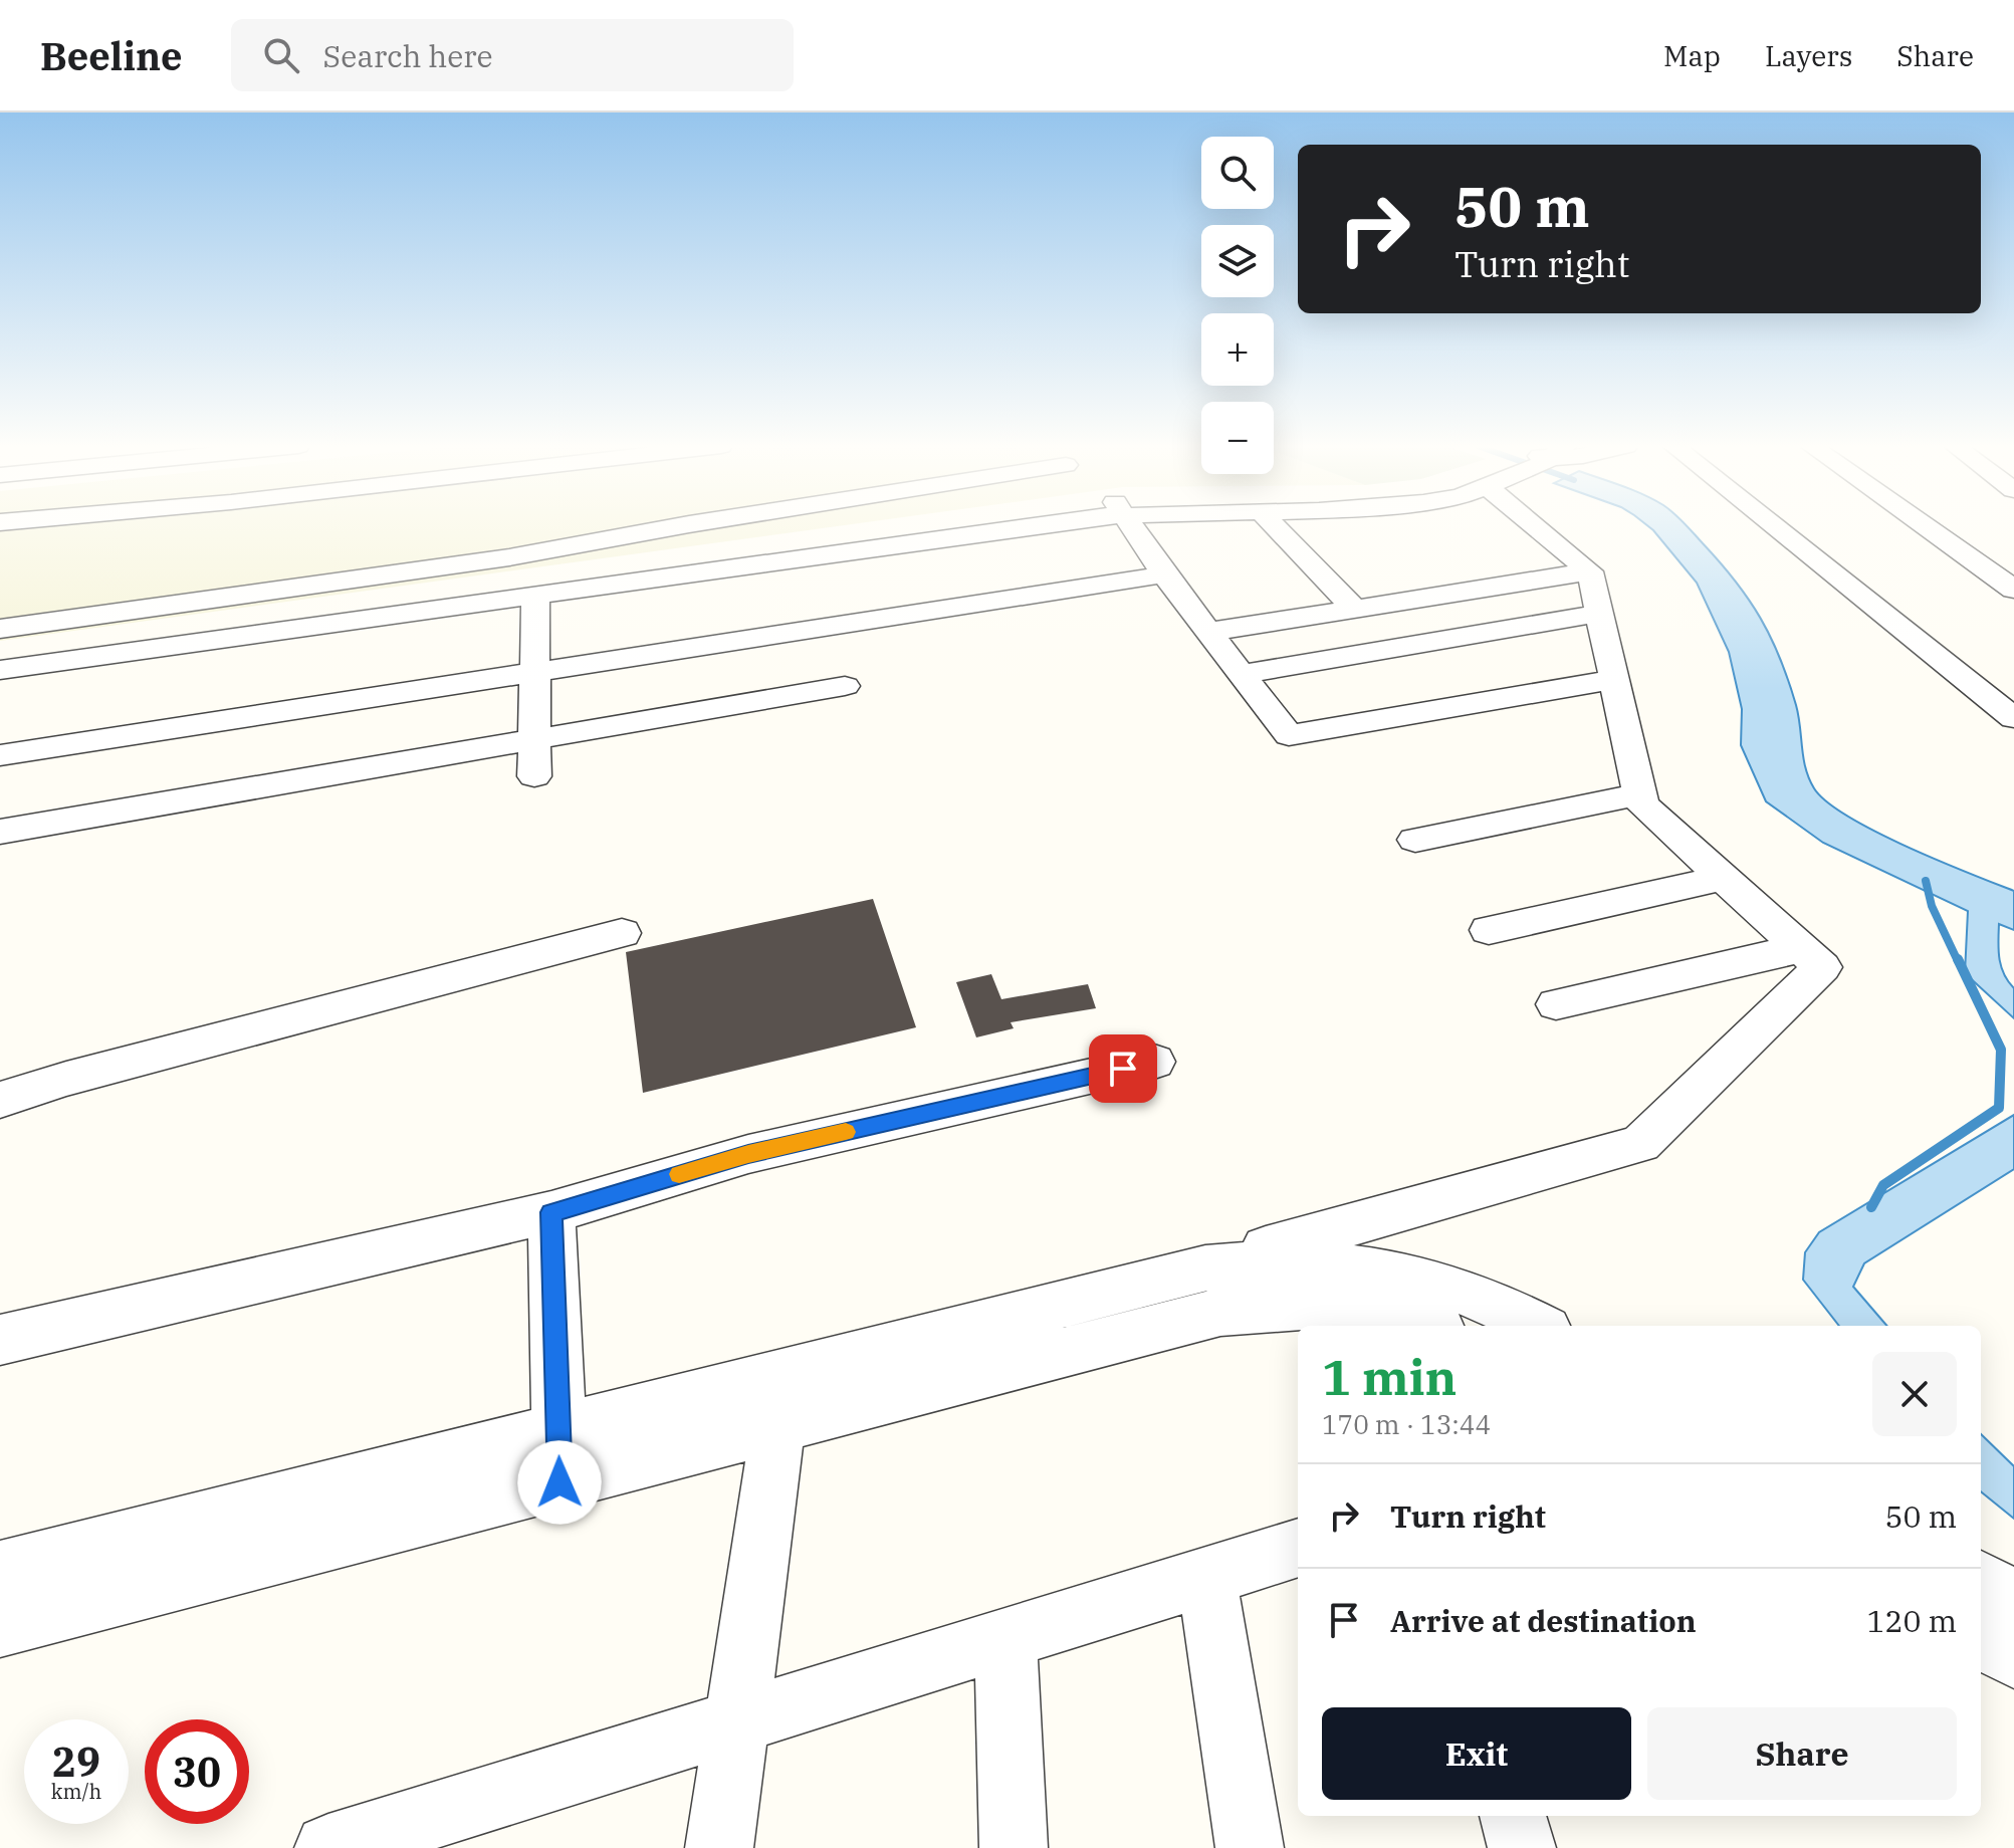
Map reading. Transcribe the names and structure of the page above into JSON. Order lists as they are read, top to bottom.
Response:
{
  "page": {
    "header": "Beeline",
    "search": "Search here",
    "nav": ["Map", "Layers", "Share"],
    "map_buttons": ["+", "−"],
    "turn": ["50 m", "Turn right"],
    "heading": ["1 min", "170 m · 13:44"],
    "list": [
      {
        "name": "Turn right",
        "value": "50 m"
      },
      {
        "name": "Arrive at destination",
        "value": "120 m"
      }
    ],
    "buttons": ["Exit", "Share"],
    "speed": "29 km/h",
    "limit": "30"
  }
}
